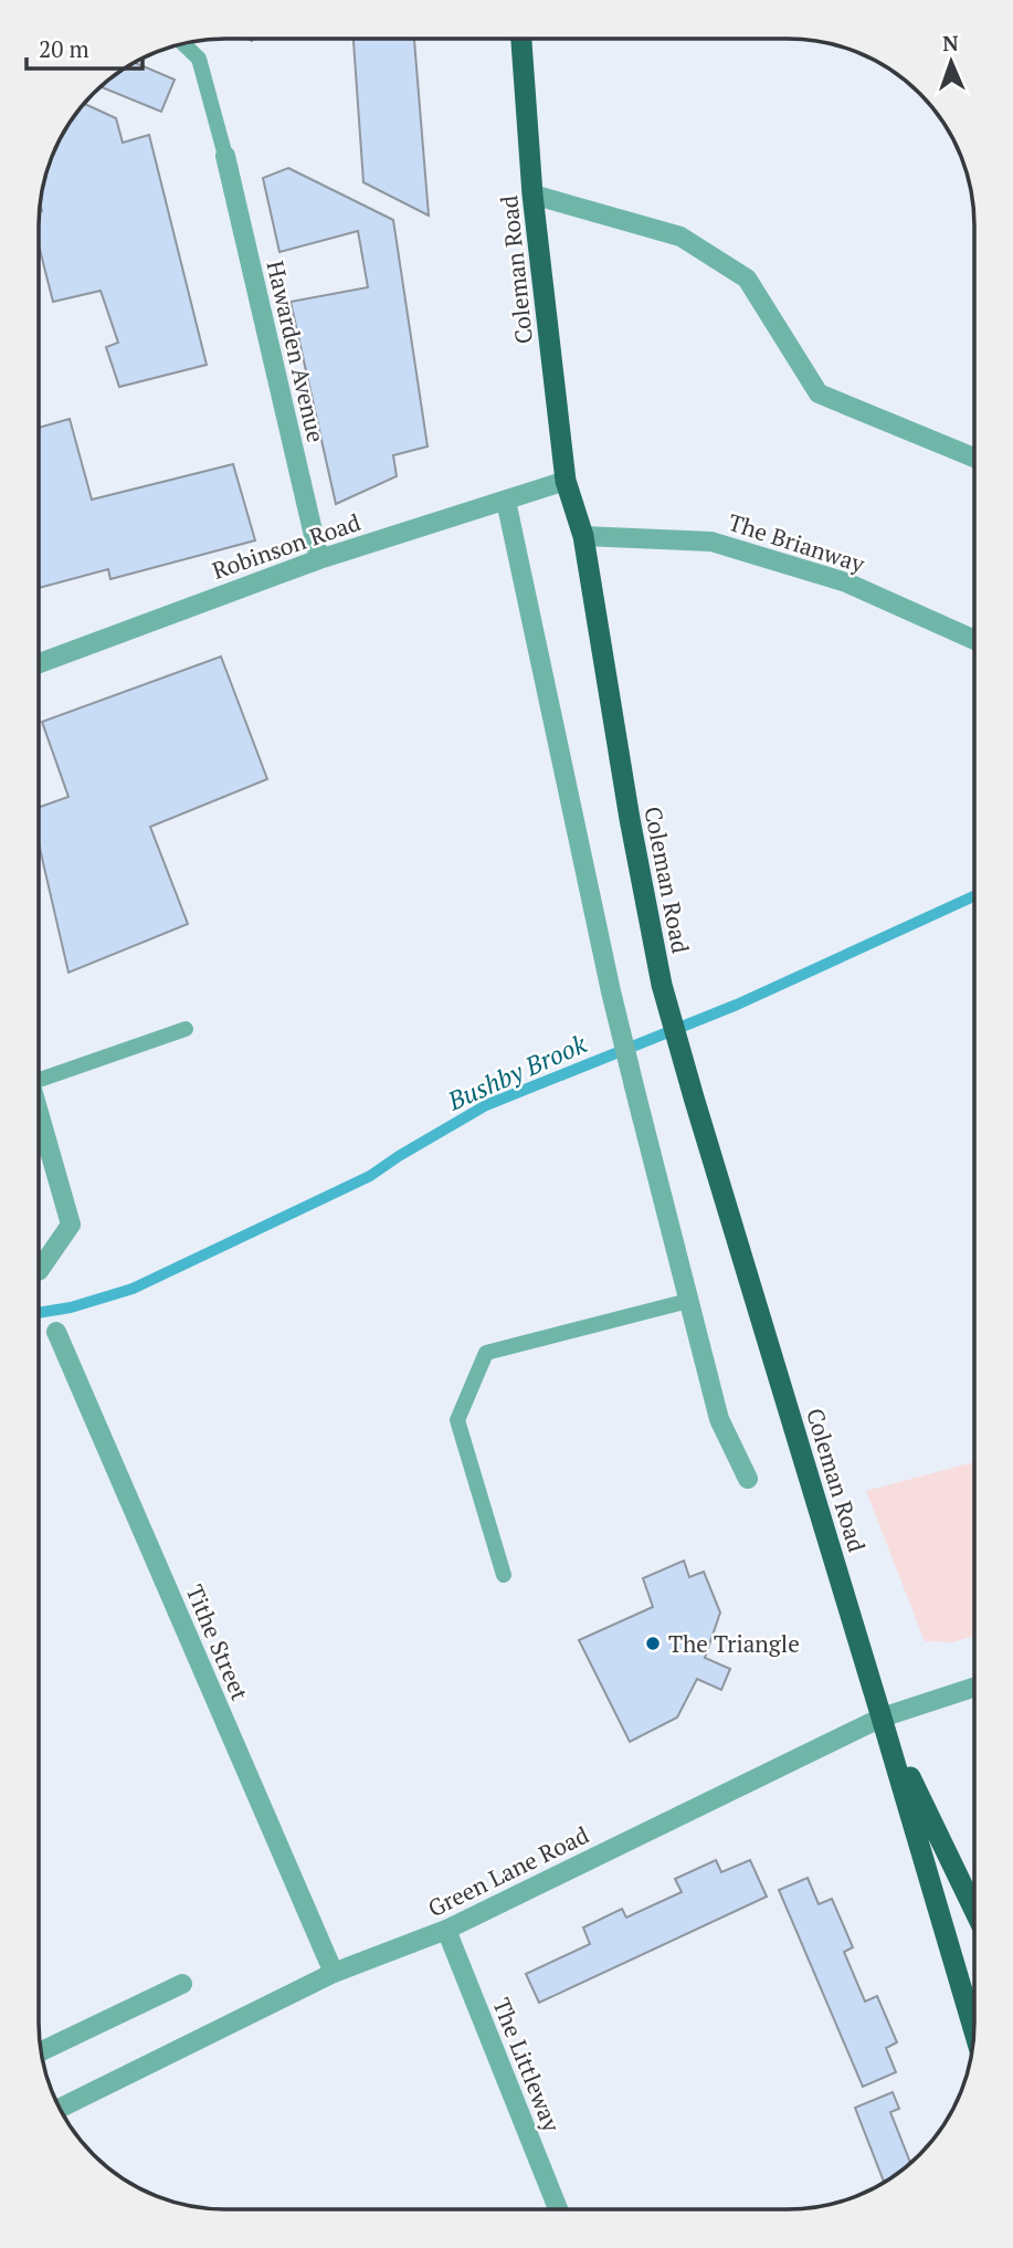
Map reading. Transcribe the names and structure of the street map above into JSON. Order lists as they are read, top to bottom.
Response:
{
  "streets": {
    "highway": ["Coleman Road"],
    "street": [
      "Hawarden Avenue",
      "The Brianway",
      "Robinson Road",
      "Tithe Street",
      "Green Lane Road",
      "The Littleway"
    ]
  },
  "crossings": [
    ["Coleman Road", "The Brianway"],
    ["Coleman Road", "Robinson Road"],
    ["Coleman Road", "Green Lane Road"],
    ["Hawarden Avenue", "Robinson Road"],
    ["Tithe Street", "Green Lane Road"],
    ["Green Lane Road", "The Littleway"]
  ],
  "water": ["Bushby Brook"],
  "places": ["The Triangle"],
  "scale_bar": "20 m",
  "north": "top"
}
